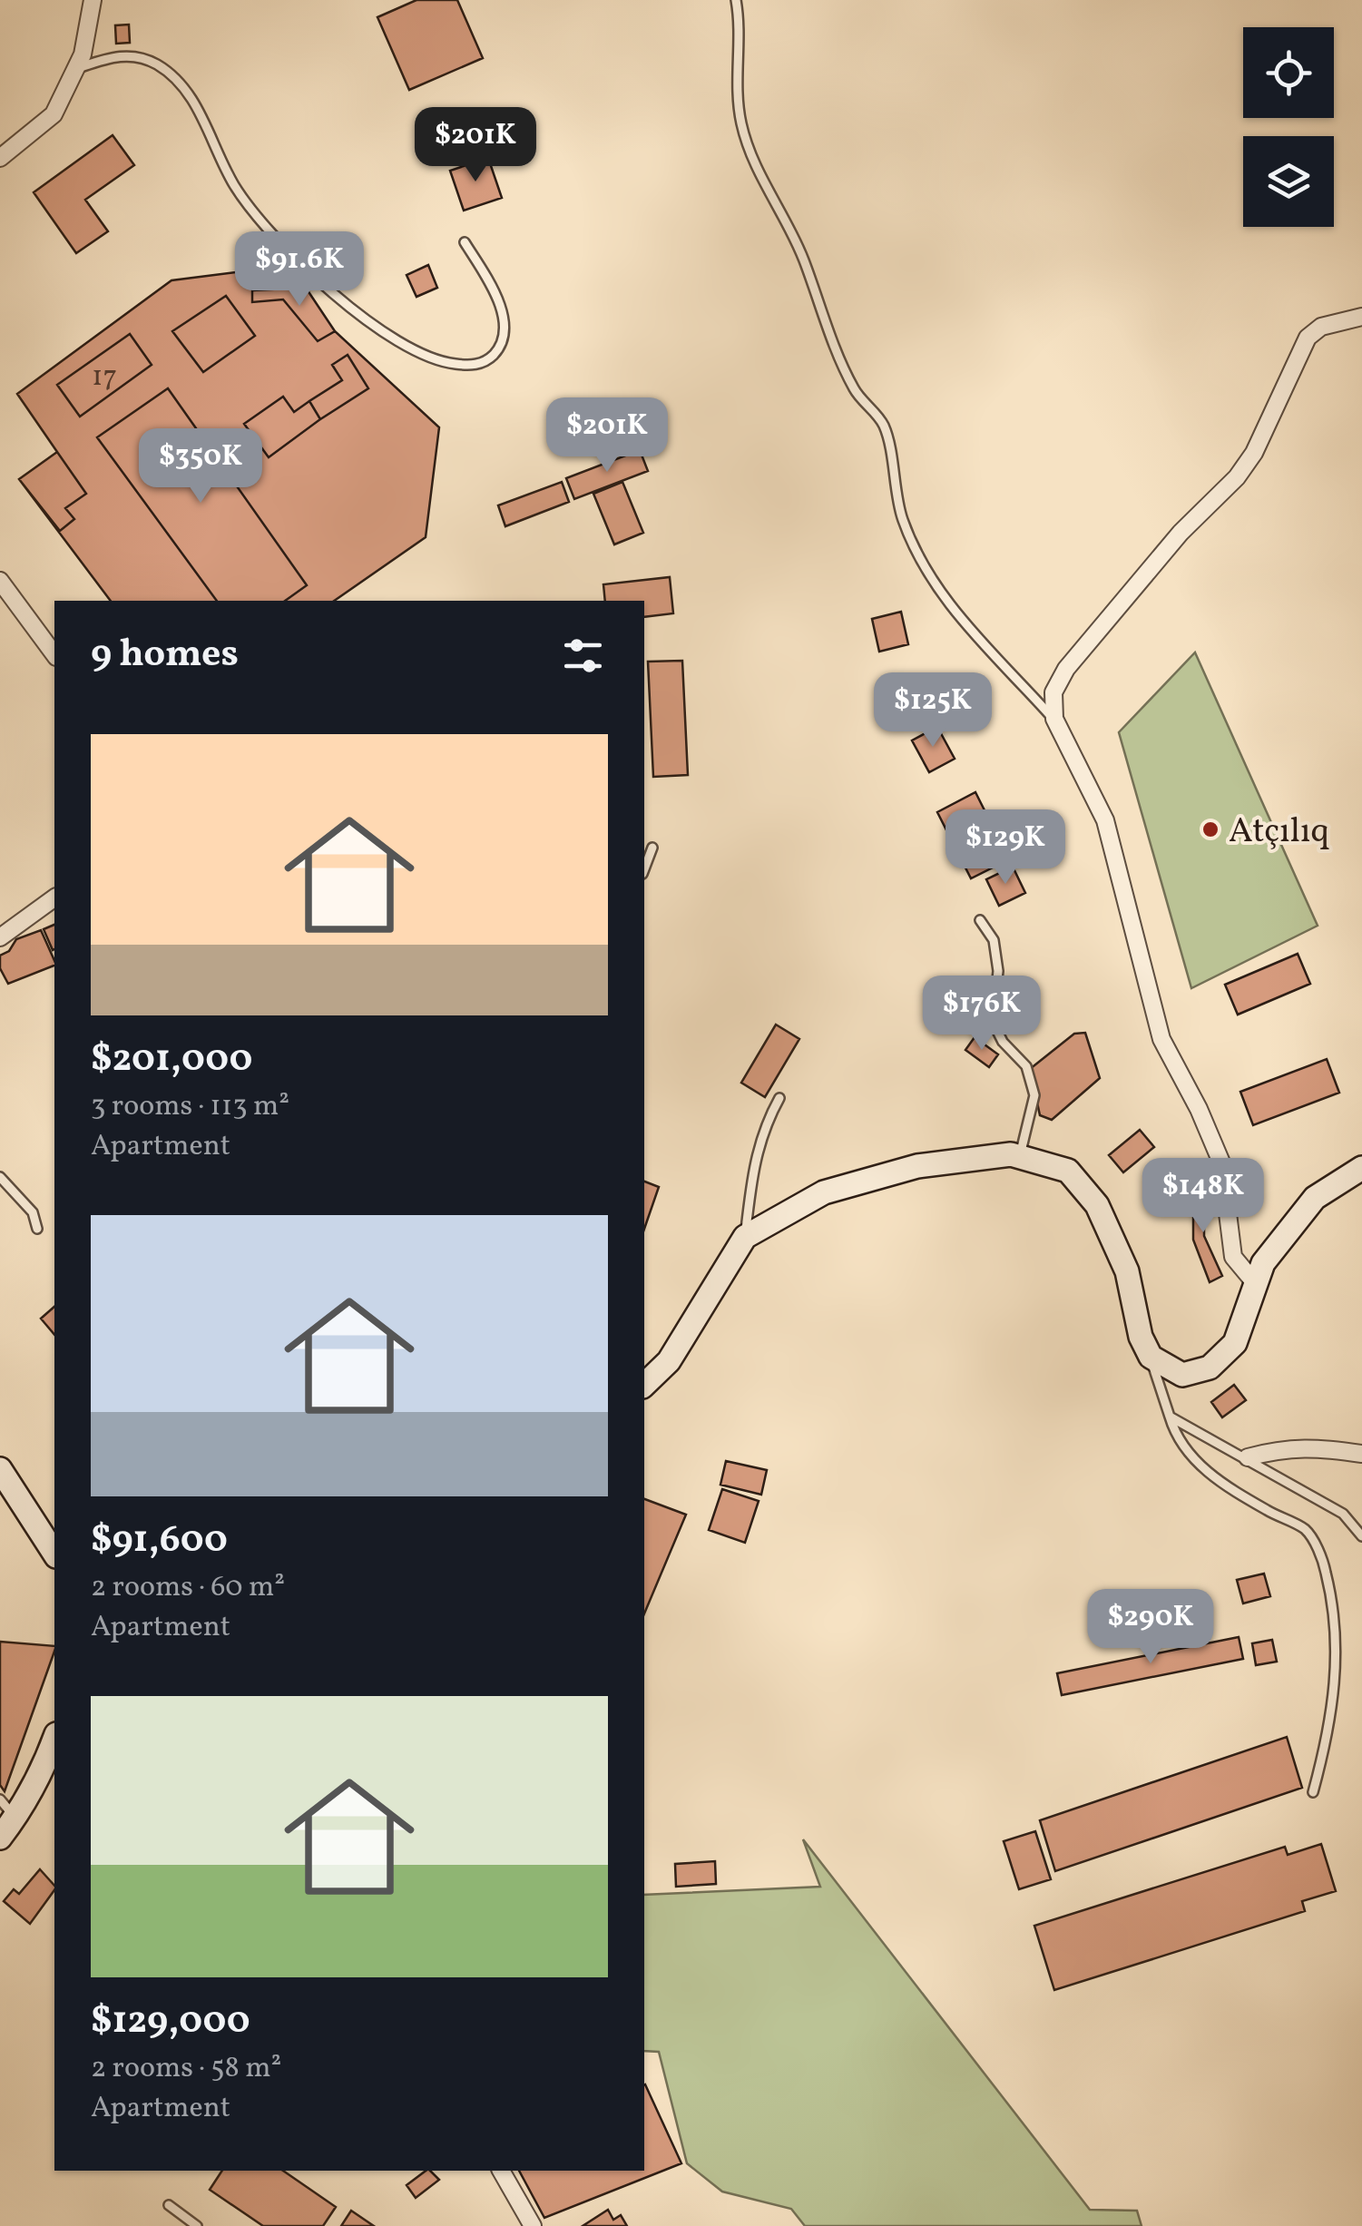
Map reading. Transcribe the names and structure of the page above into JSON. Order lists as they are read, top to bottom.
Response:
{
  "places": ["Atçılıq"],
  "house_numbers": ["17"],
  "page": {
    "price": [
      "$201K",
      "$91.6K",
      "$201K",
      "$350K",
      "$125K",
      "$129K",
      "$176K",
      "$148K",
      "$290K"
    ],
    "heading": "9 homes",
    "list": [
      {
        "name": "$201,000",
        "note": "3 rooms · 113 m² · Apartment"
      },
      {
        "name": "$91,600",
        "note": "2 rooms · 60 m² · Apartment"
      },
      {
        "name": "$129,000",
        "note": "2 rooms · 58 m² · Apartment"
      }
    ]
  }
}
